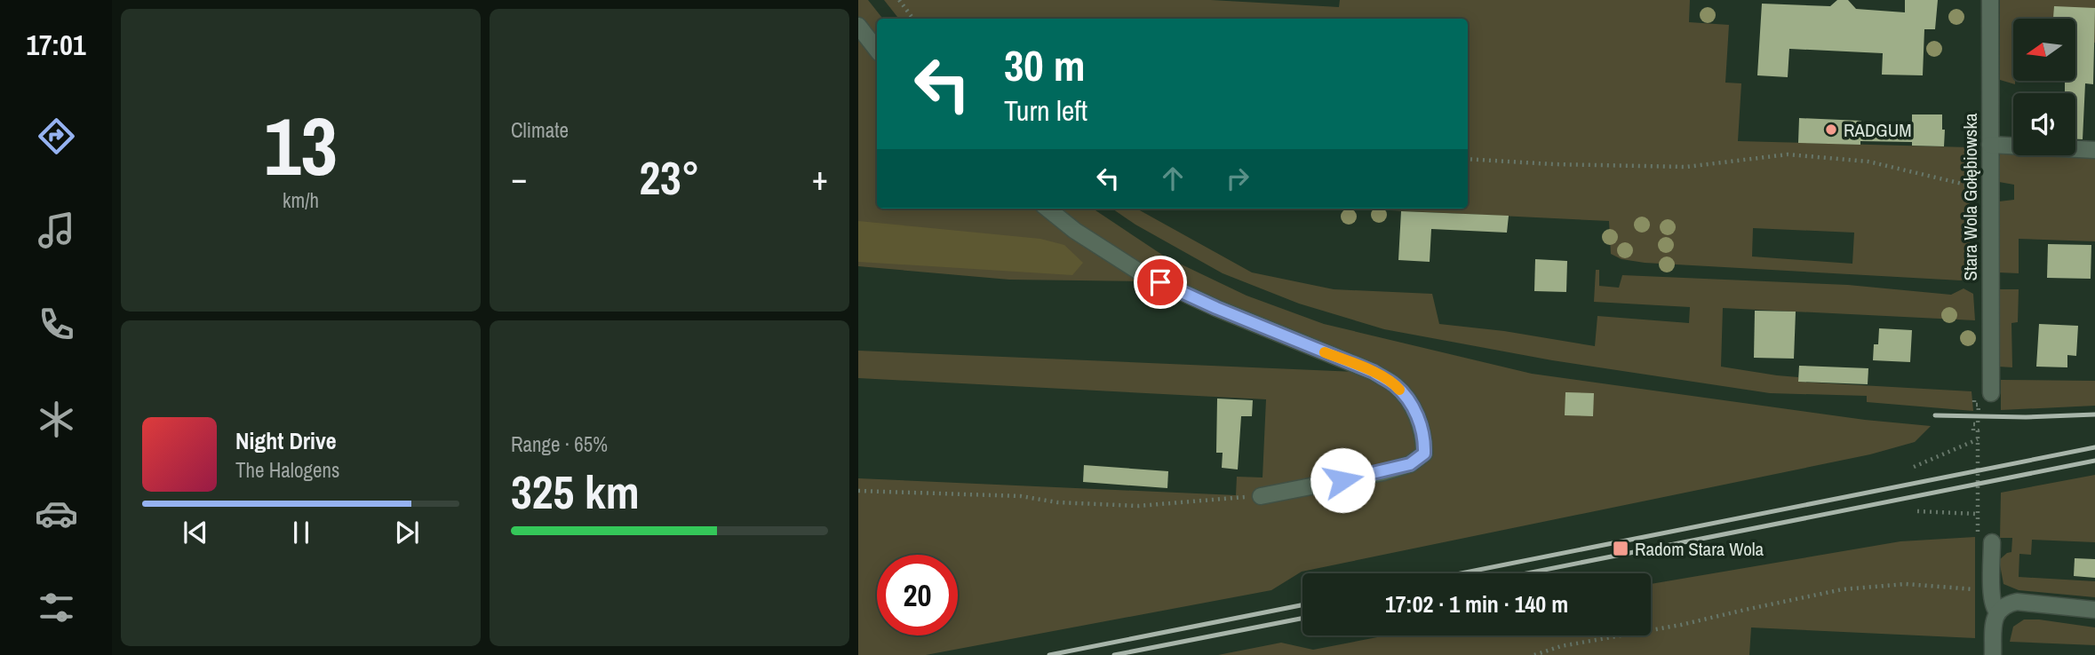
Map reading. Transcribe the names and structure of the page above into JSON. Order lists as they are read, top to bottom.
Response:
{
  "streets": {
    "street": ["Stara Wola Gołębiowska"]
  },
  "places": {
    "other": ["RADGUM"],
    "transit": ["Radom Stara Wola"]
  },
  "north": "left",
  "page": {
    "tabs": "17:01",
    "tile": [
      ["13", "km/h"],
      "Climate",
      ["Range · 65%", "325 km"]
    ],
    "turn": ["30 m", "Turn left"],
    "heat": ["−", "23°", "+"],
    "song": ["Night Drive", "The Halogens"],
    "limit": "20",
    "trip": "17:02 · 1 min · 140 m"
  }
}
